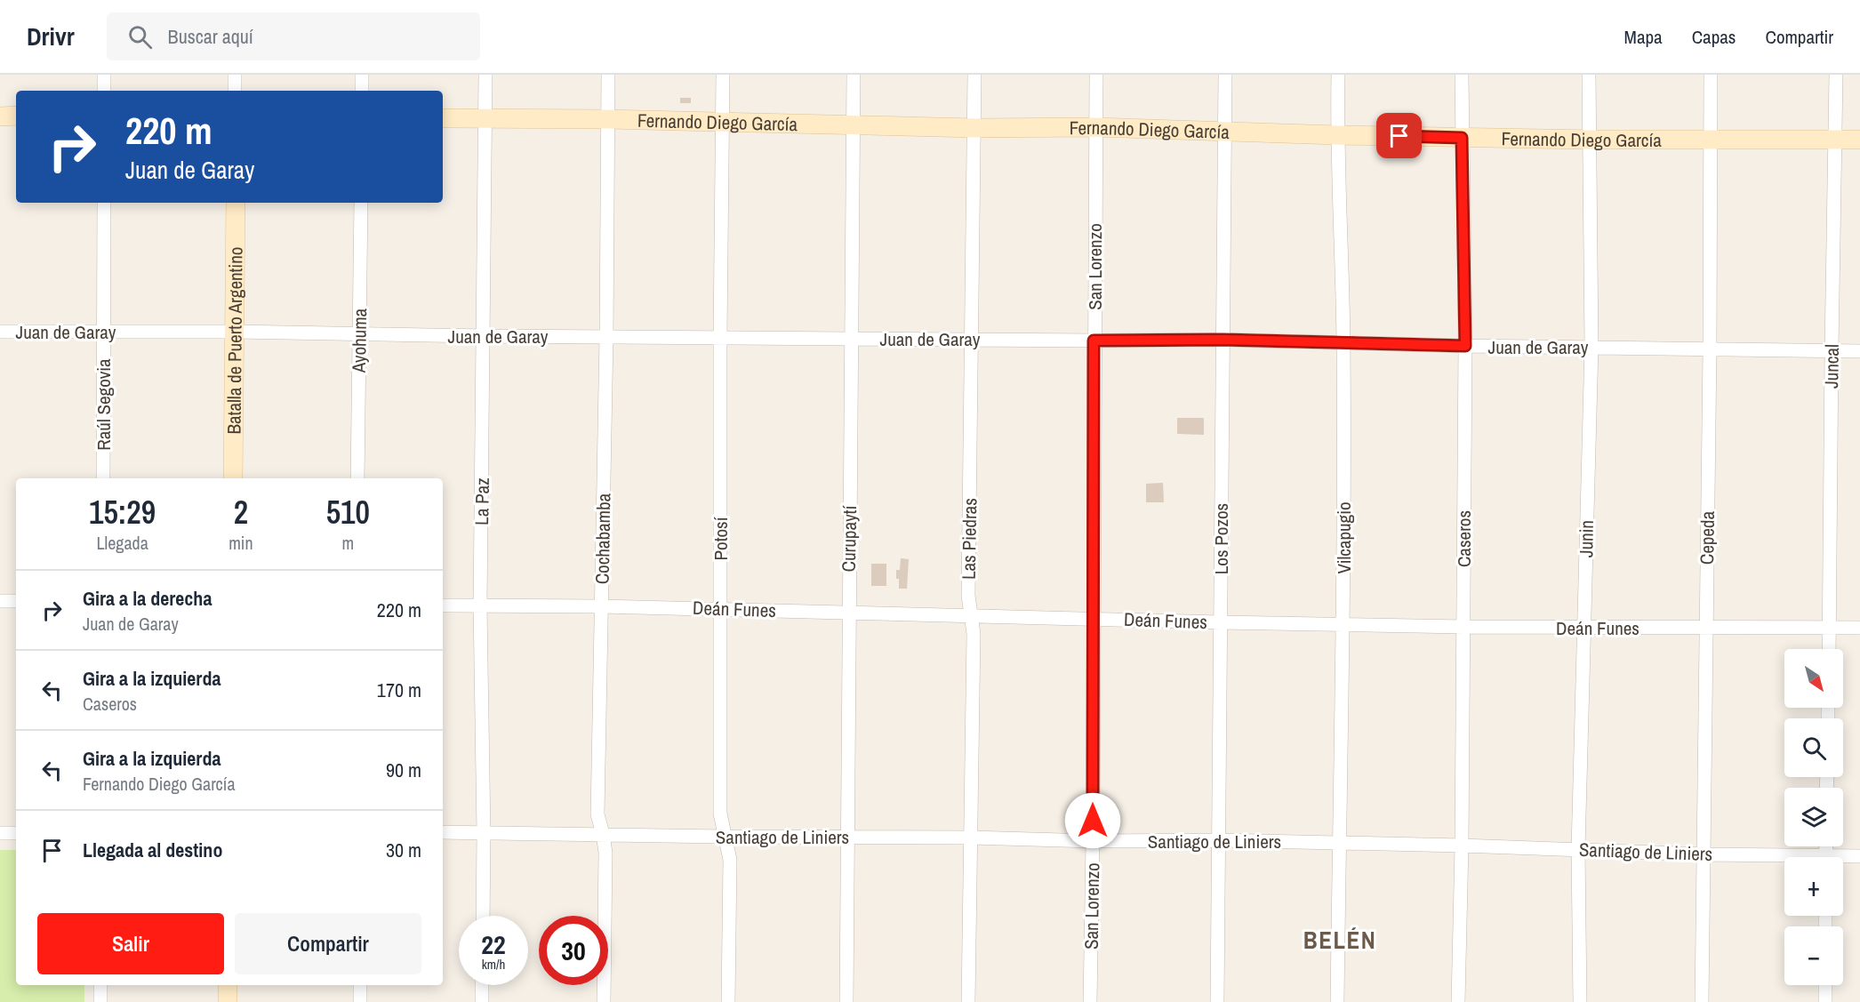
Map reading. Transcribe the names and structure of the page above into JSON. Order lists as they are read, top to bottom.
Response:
{
  "streets": {
    "main road": ["Fernando Diego García", "Batalla de Puerto Argentino"],
    "street": [
      "San Lorenzo",
      "Juan de Garay",
      "Ayohuma",
      "Juncal",
      "Raúl Segovia",
      "La Paz",
      "Vilcapugio",
      "Cepeda",
      "Cochabamba",
      "Potosí",
      "Curupaytí",
      "Las Piedras",
      "Los Pozos",
      "Caseros",
      "Junin",
      "Deán Funes",
      "Santiago de Liniers"
    ]
  },
  "crossings": [
    ["Fernando Diego García", "San Lorenzo"],
    ["Fernando Diego García", "Juncal"],
    ["Fernando Diego García", "La Paz"],
    ["Fernando Diego García", "Vilcapugio"],
    ["Fernando Diego García", "Cepeda"],
    ["Fernando Diego García", "Cochabamba"],
    ["Fernando Diego García", "Potosí"],
    ["Fernando Diego García", "Curupaytí"],
    ["Fernando Diego García", "Las Piedras"],
    ["Fernando Diego García", "Los Pozos"],
    ["Fernando Diego García", "Caseros"],
    ["Fernando Diego García", "Junin"],
    ["San Lorenzo", "Juan de Garay"],
    ["San Lorenzo", "Deán Funes"],
    ["San Lorenzo", "Santiago de Liniers"],
    ["Juan de Garay", "Batalla de Puerto Argentino"],
    ["Juan de Garay", "Ayohuma"],
    ["Juan de Garay", "Juncal"],
    ["Juan de Garay", "Raúl Segovia"],
    ["Juan de Garay", "La Paz"],
    ["Juan de Garay", "Vilcapugio"],
    ["Juan de Garay", "Cepeda"],
    ["Juan de Garay", "Cochabamba"],
    ["Juan de Garay", "Potosí"],
    ["Juan de Garay", "Curupaytí"],
    ["Juan de Garay", "Las Piedras"],
    ["Juan de Garay", "Los Pozos"],
    ["Juan de Garay", "Caseros"],
    ["Juan de Garay", "Junin"],
    ["Juncal", "Deán Funes"],
    ["La Paz", "Deán Funes"],
    ["La Paz", "Santiago de Liniers"],
    ["Vilcapugio", "Deán Funes"],
    ["Vilcapugio", "Santiago de Liniers"],
    ["Cepeda", "Deán Funes"],
    ["Cepeda", "Santiago de Liniers"],
    ["Cochabamba", "Deán Funes"],
    ["Cochabamba", "Santiago de Liniers"],
    ["Potosí", "Deán Funes"],
    ["Potosí", "Santiago de Liniers"],
    ["Curupaytí", "Deán Funes"],
    ["Curupaytí", "Santiago de Liniers"],
    ["Las Piedras", "Deán Funes"],
    ["Las Piedras", "Santiago de Liniers"],
    ["Los Pozos", "Deán Funes"],
    ["Los Pozos", "Santiago de Liniers"],
    ["Caseros", "Deán Funes"],
    ["Caseros", "Santiago de Liniers"],
    ["Junin", "Deán Funes"],
    ["Junin", "Santiago de Liniers"]
  ],
  "districts": ["BELÉN"],
  "north": "bottom right",
  "page": {
    "header": "Drivr",
    "search": "Buscar aquí",
    "nav": ["Mapa", "Capas", "Compartir"],
    "turn": ["220 m", "Juan de Garay"],
    "eta": [
      "15:29",
      "Llegada",
      "2",
      "min",
      "510",
      "m"
    ],
    "list": [
      {
        "name": "Gira a la derecha",
        "note": "Juan de Garay",
        "value": "220 m"
      },
      {
        "name": "Gira a la izquierda",
        "note": "Caseros",
        "value": "170 m"
      },
      {
        "name": "Gira a la izquierda",
        "note": "Fernando Diego García",
        "value": "90 m"
      },
      {
        "name": "Llegada al destino",
        "value": "30 m"
      }
    ],
    "map_buttons": ["+", "−"],
    "buttons": ["Salir", "Compartir"],
    "speed": "22 km/h",
    "limit": "30"
  }
}
